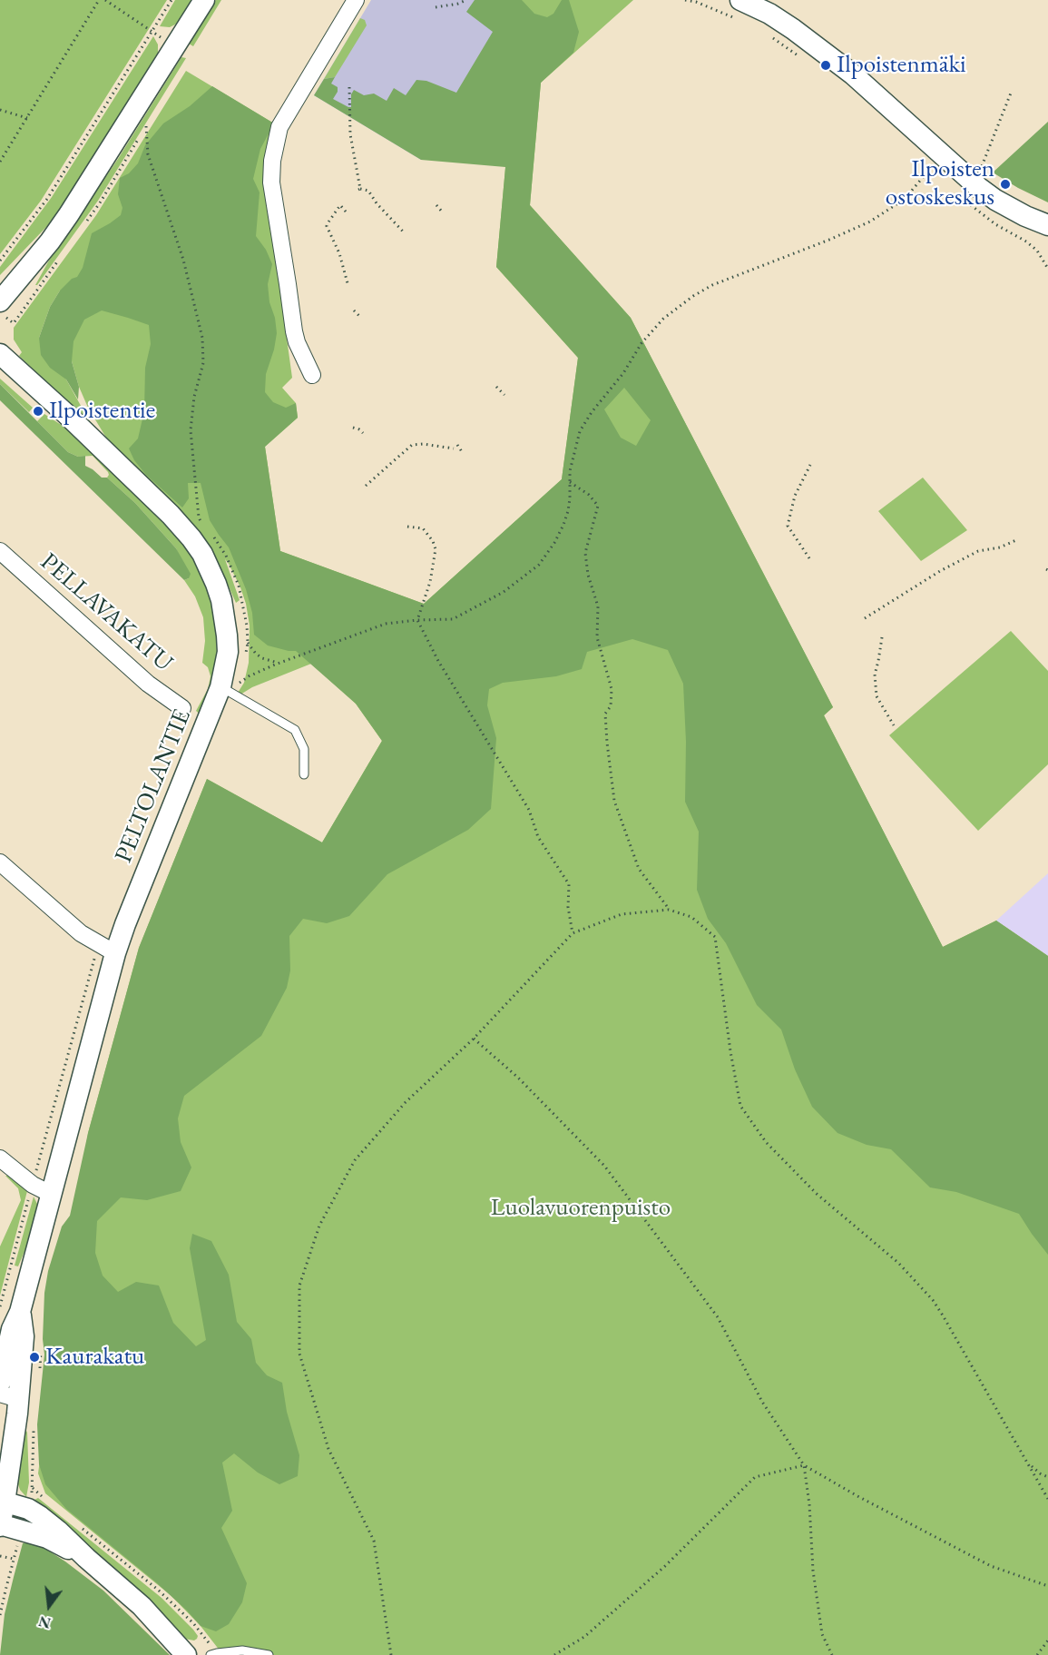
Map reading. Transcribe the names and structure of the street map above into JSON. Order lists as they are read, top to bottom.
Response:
{
  "streets": {
    "street": ["PELLAVAKATU", "PELTOLANTIE"]
  },
  "parks": ["Luolavuorenpuisto"],
  "places": [
    "Ilpoistenmäki",
    "Ilpoisten ostoskeskus",
    "Ilpoistentie",
    "Kaurakatu"
  ],
  "north": "bottom"
}
